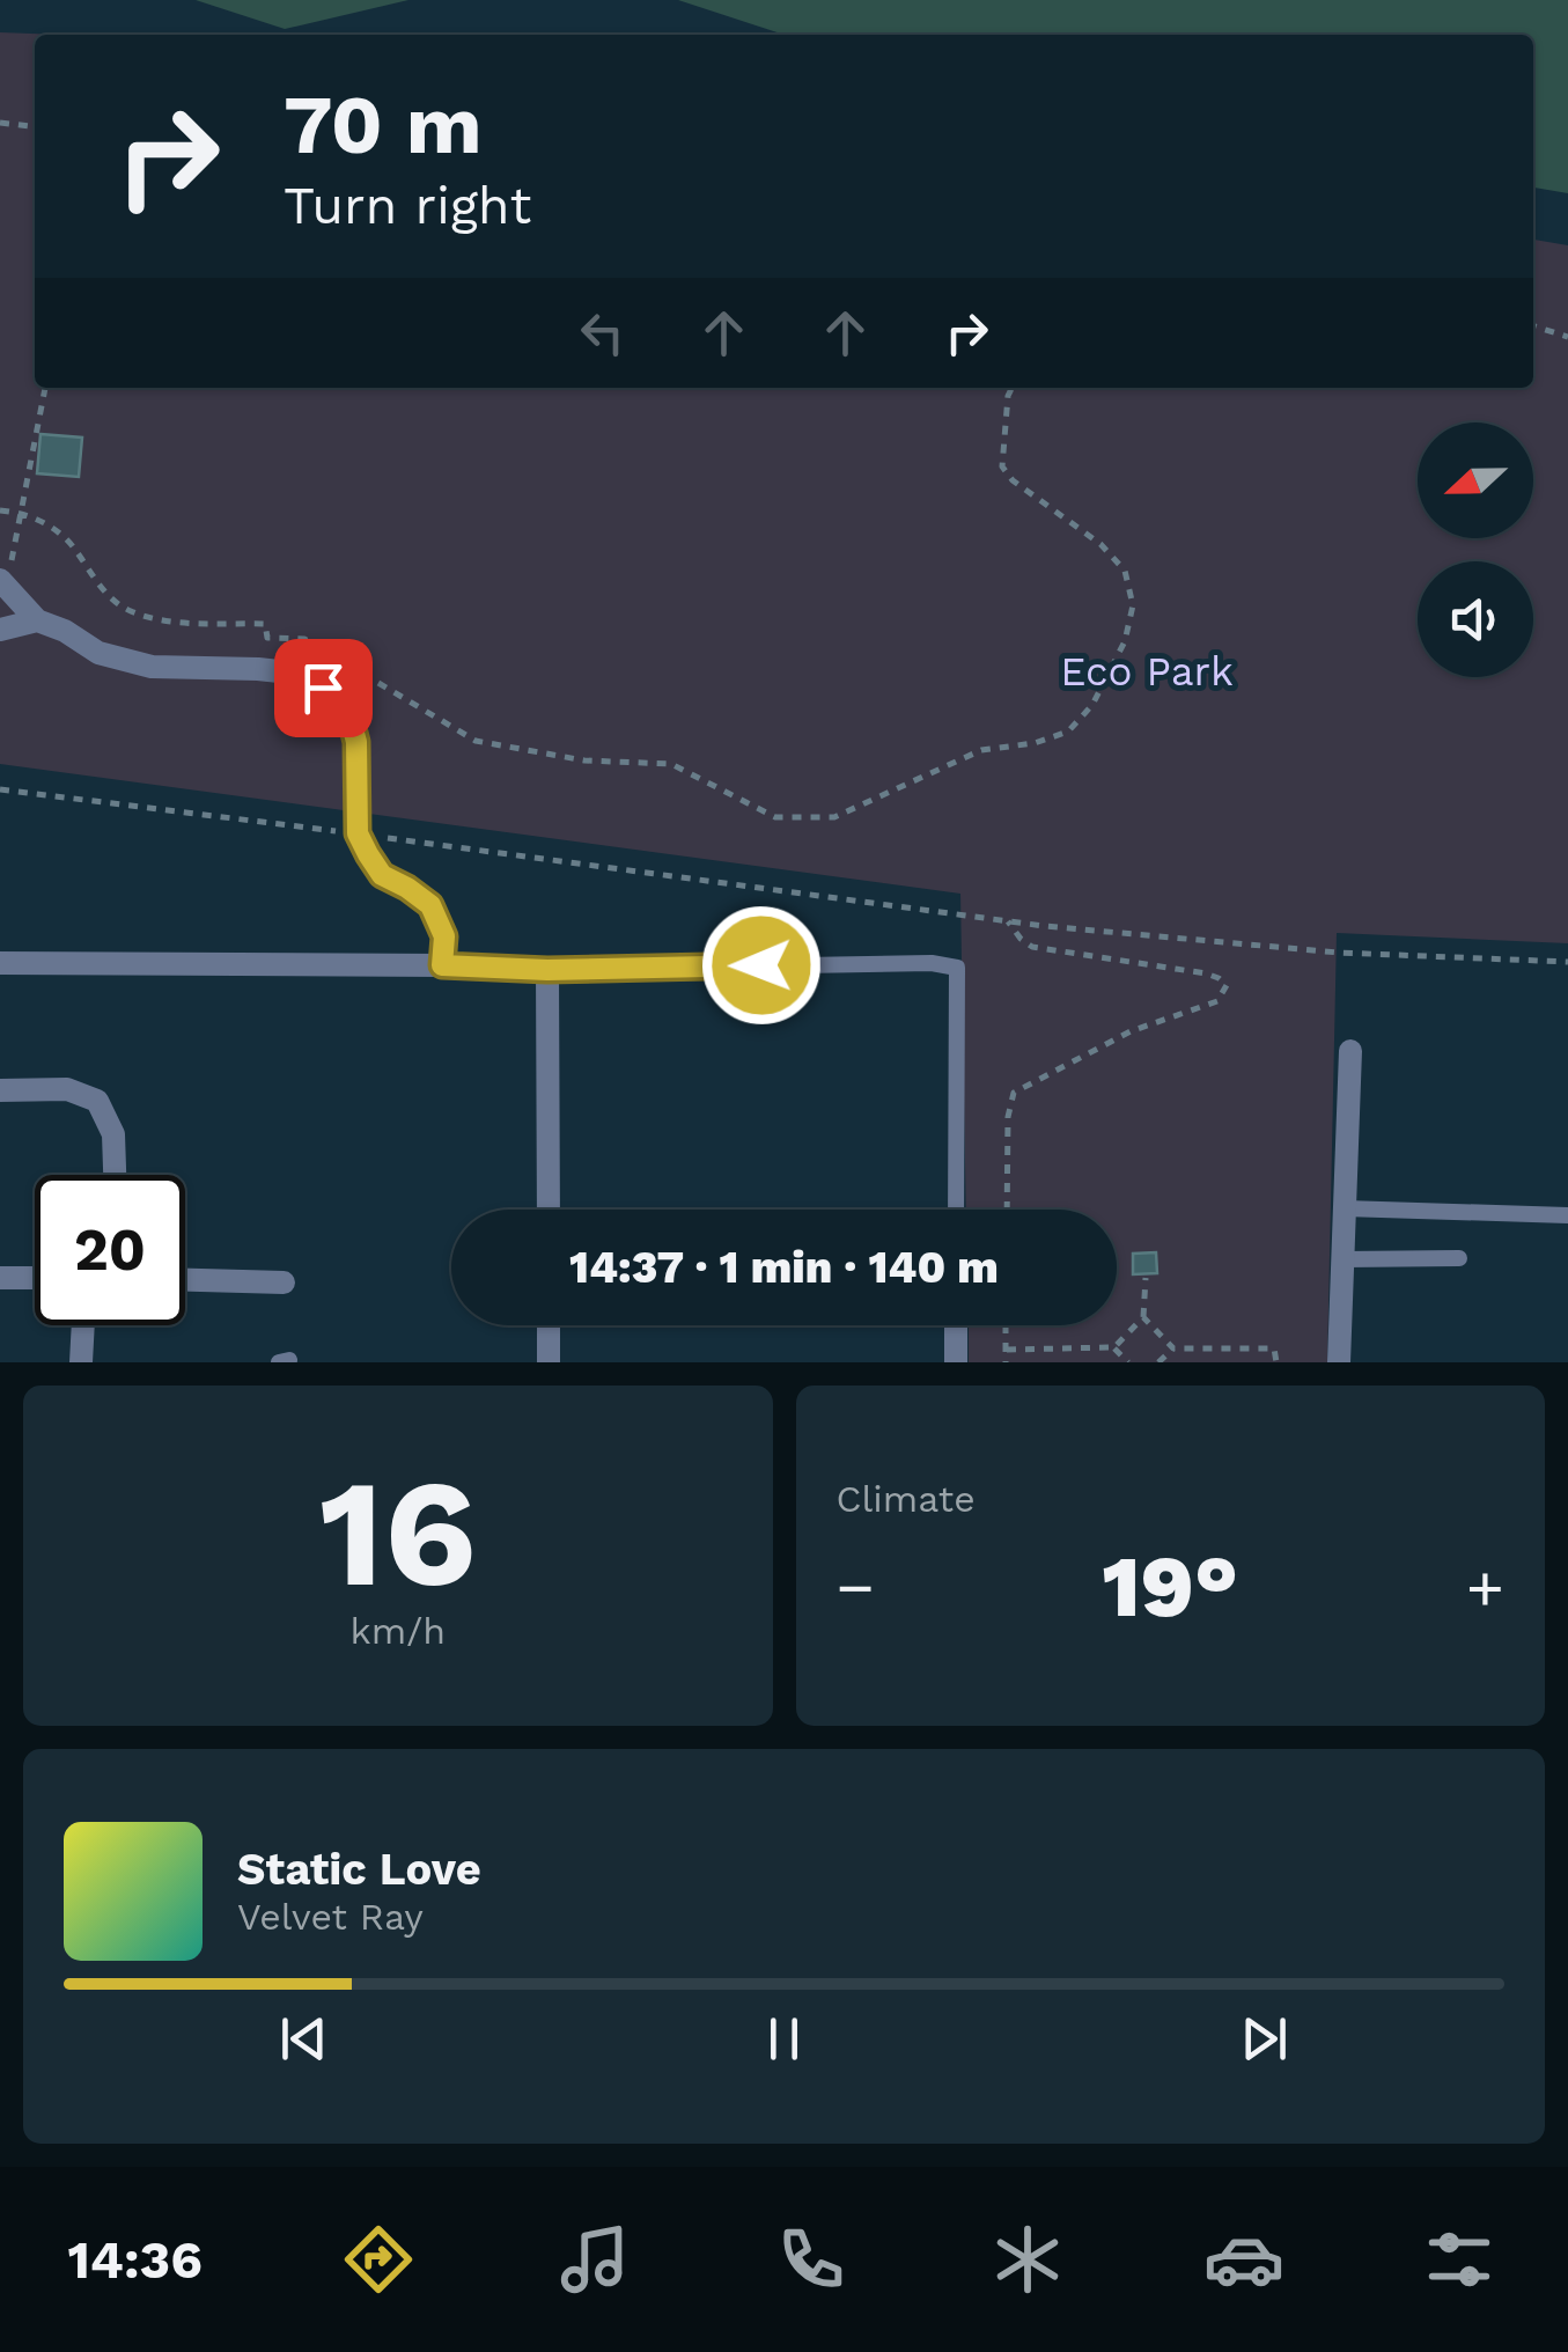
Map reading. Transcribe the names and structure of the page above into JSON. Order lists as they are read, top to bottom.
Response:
{
  "parks": ["Eco Park"],
  "north": "left",
  "page": {
    "turn": ["70 m", "Turn right"],
    "limit": "20",
    "trip": "14:37 · 1 min · 140 m",
    "tile": [
      ["16", "km/h"],
      "Climate"
    ],
    "heat": ["−", "19°", "+"],
    "song": ["Static Love", "Velvet Ray"],
    "tabs": "14:36"
  }
}
